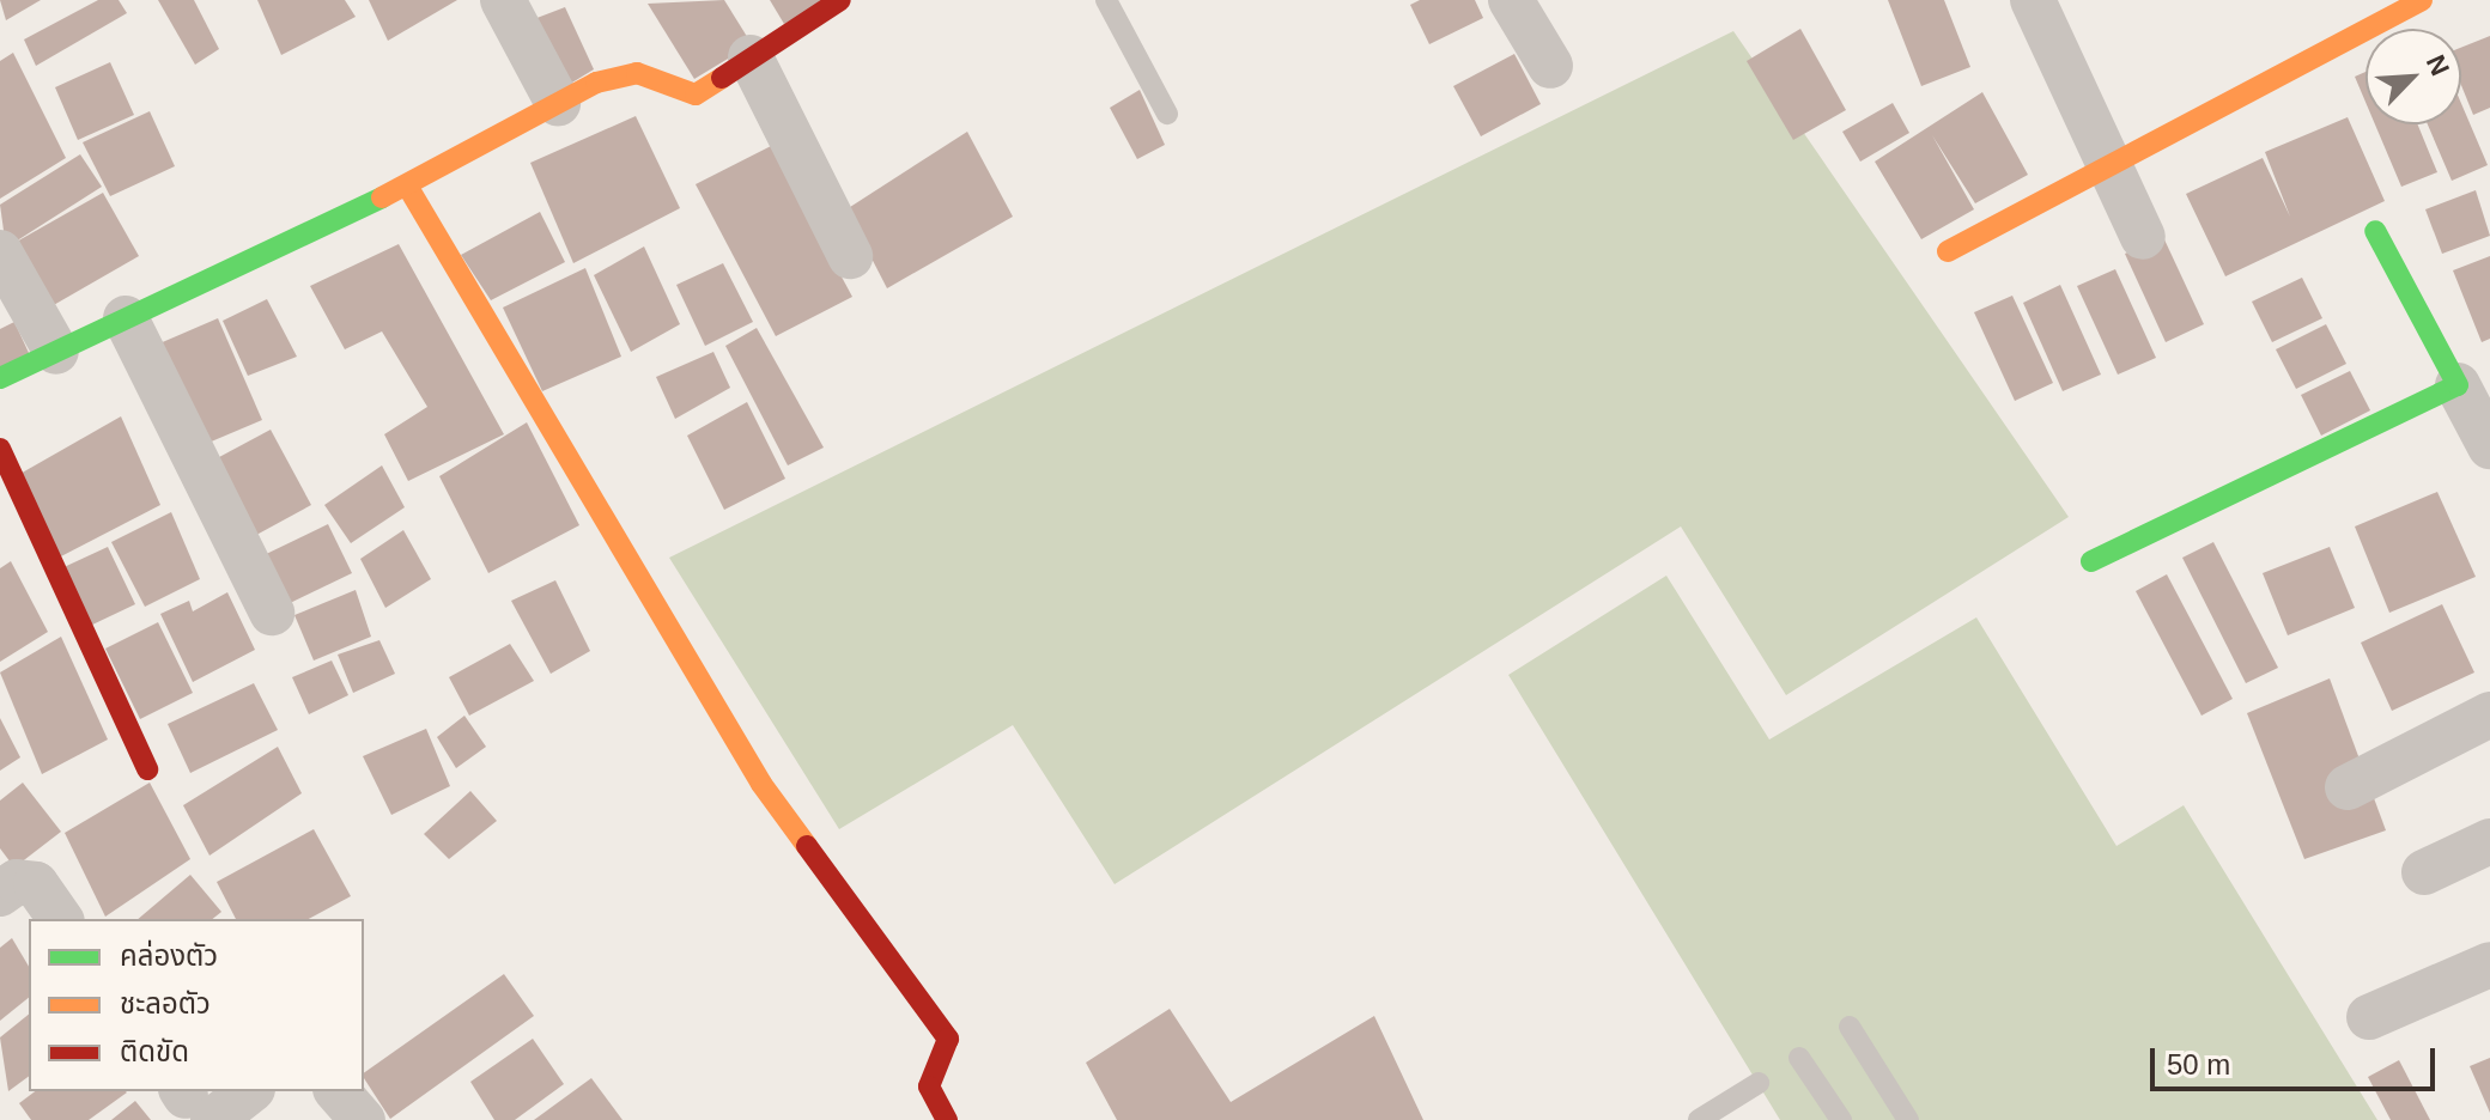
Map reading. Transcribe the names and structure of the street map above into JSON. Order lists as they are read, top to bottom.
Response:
{
  "legend": ["คล่องตัว", "ชะลอตัว", "ติดขัด"],
  "scale_bar": "50 m",
  "north": "top right"
}
